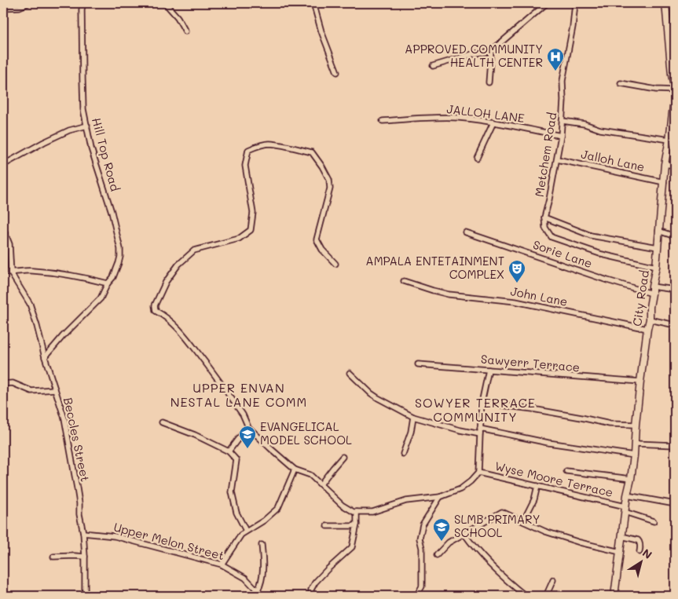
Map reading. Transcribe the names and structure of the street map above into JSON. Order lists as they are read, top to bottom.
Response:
{
  "streets": {
    "main road": ["City Road"],
    "street": [
      "JALLOH LANE",
      "Hill Top Road",
      "Metchem Road",
      "Jalloh Lane",
      "Sorie Lane",
      "John Lane",
      "Sawyerr Terrace",
      "Beccles Street",
      "Wyse Moore Terrace",
      "Upper Melon Street"
    ]
  },
  "crossings": [
    ["JALLOH LANE", "Metchem Road"],
    ["Hill Top Road", "Beccles Street"],
    ["Metchem Road", "Jalloh Lane"],
    ["Jalloh Lane", "City Road"],
    ["Sorie Lane", "City Road"],
    ["John Lane", "City Road"],
    ["City Road", "Sawyerr Terrace"],
    ["City Road", "Wyse Moore Terrace"],
    ["Beccles Street", "Upper Melon Street"]
  ],
  "districts": ["UPPER ENVAN NESTAL LANE COMM", "SOWYER TERRACE COMMUNITY"],
  "places": {
    "hospital": ["APPROVED COMMUNITY HEALTH CENTER"],
    "theatre": ["AMPALA ENTETAINMENT COMPLEX"],
    "school or university": ["EVANGELICAL MODEL SCHOOL", "SLMB PRIMARY SCHOOL"]
  },
  "north": "top right"
}
